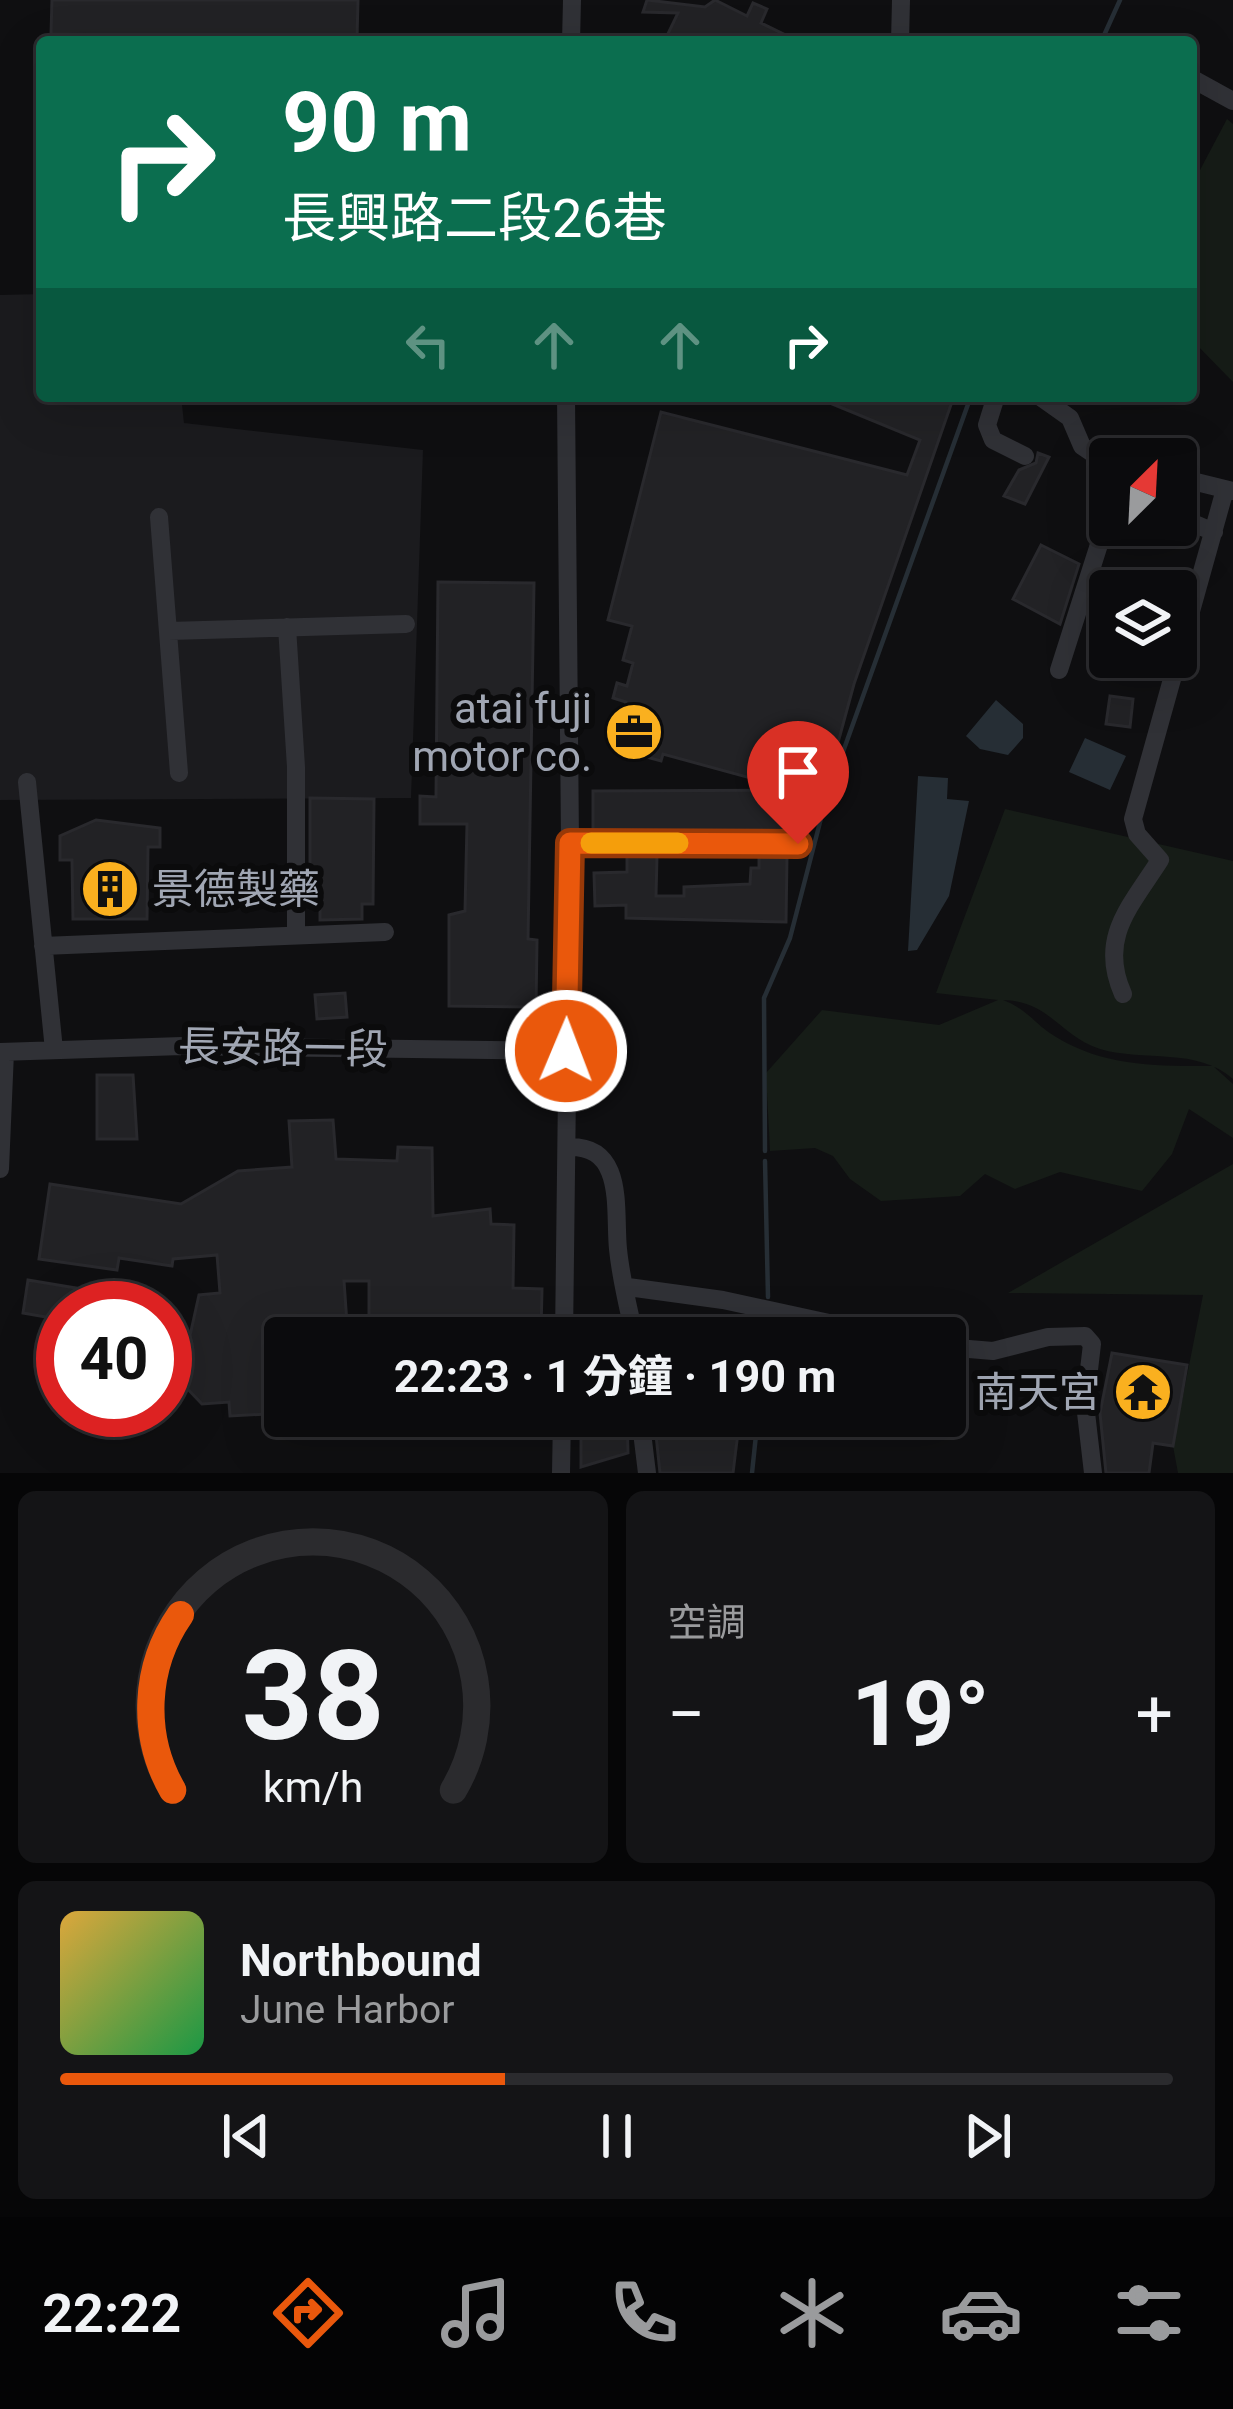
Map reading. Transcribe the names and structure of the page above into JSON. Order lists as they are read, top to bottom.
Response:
{
  "streets": {
    "street": ["長安路一段"]
  },
  "places": {
    "office": ["atai fuji motor co."],
    "building": ["景德製藥"],
    "temple": ["南天宮"]
  },
  "north": "top right",
  "page": {
    "turn": ["90 m", "長興路二段26巷"],
    "limit": "40",
    "trip": "22:23 · 1 分鐘 · 190 m",
    "tile": "空調",
    "heat": ["−", "19°", "+"],
    "song": ["Northbound", "June Harbor"],
    "tabs": "22:22",
    "gauge": ["38", "km/h"]
  }
}
